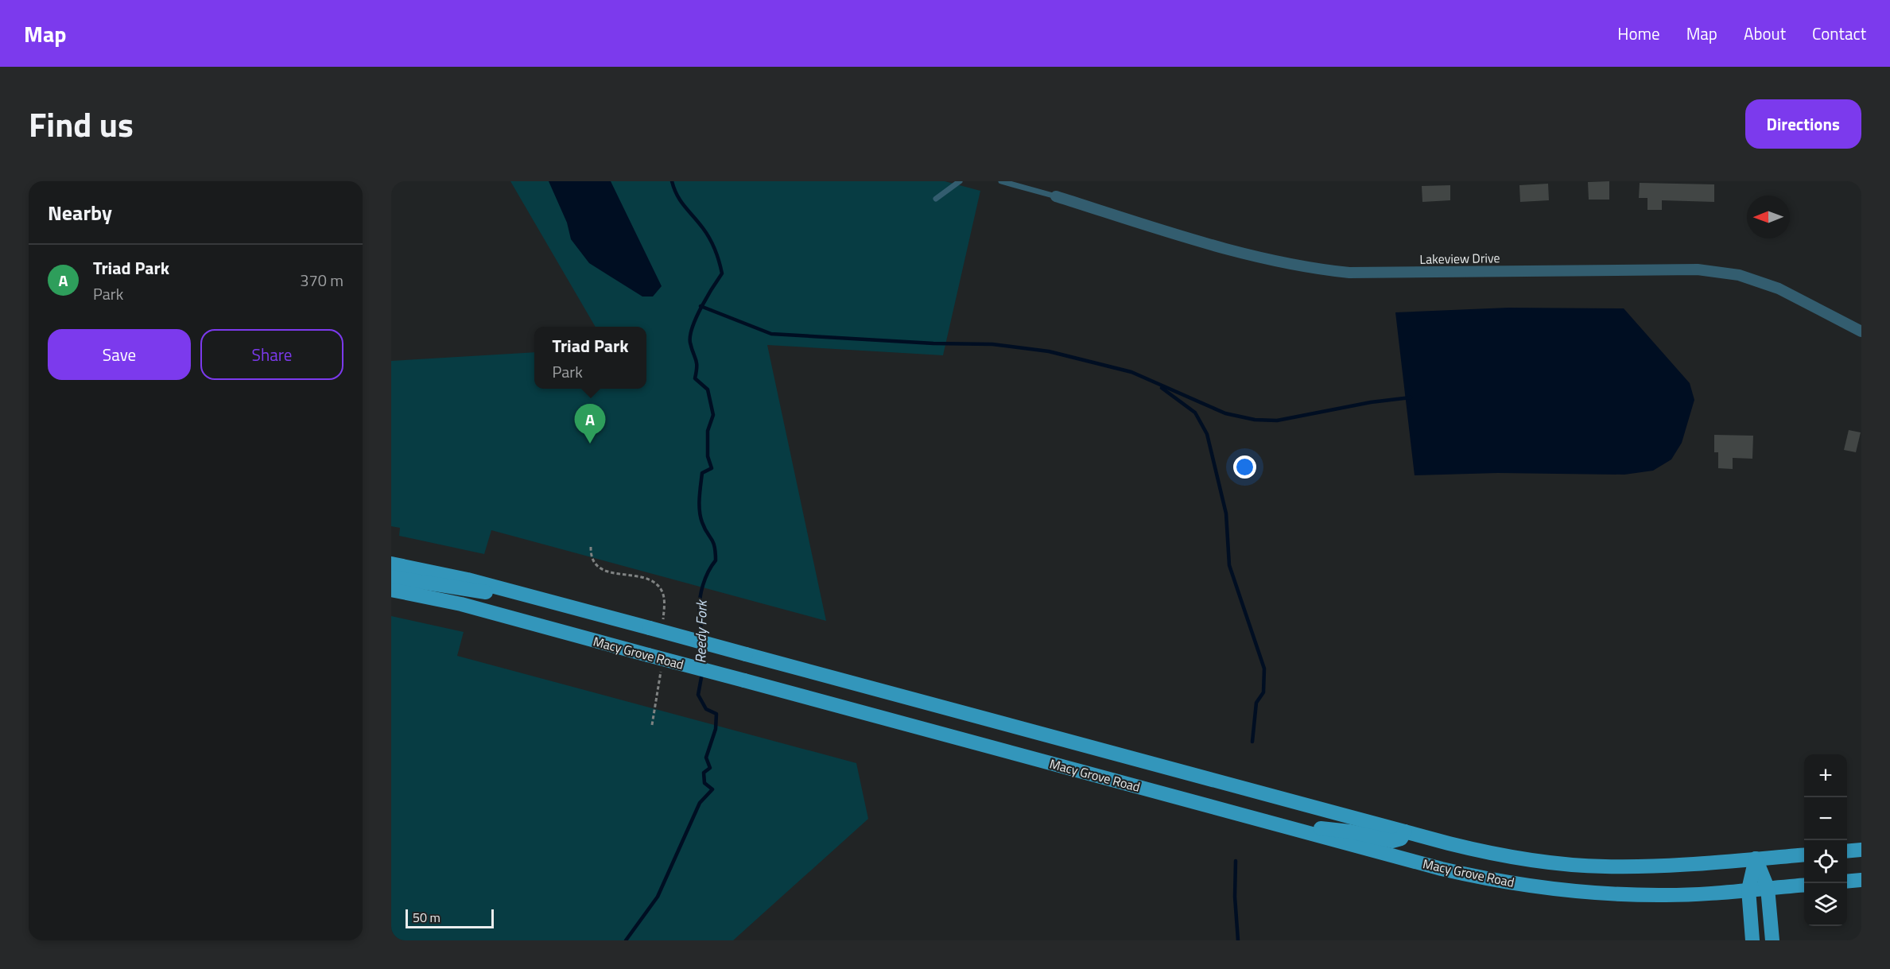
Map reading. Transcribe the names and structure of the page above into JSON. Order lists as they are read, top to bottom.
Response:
{
  "streets": {
    "main road": ["Macy Grove Road"],
    "street": ["Lakeview Drive"]
  },
  "water": ["Reedy Fork"],
  "scale_bar": "50 m",
  "north": "left",
  "page": {
    "header": "Map",
    "nav": [
      "Home",
      "Map",
      "About",
      "Contact"
    ],
    "title": "Find us",
    "buttons": [
      "Directions",
      ["Save", "Share"]
    ],
    "heading": "Nearby",
    "list": [
      {
        "mark": "A",
        "name": "Triad Park",
        "note": "Park",
        "value": "370 m"
      }
    ],
    "popup": ["Triad Park", "Park"],
    "pins": "A",
    "map_buttons": ["+", "−"],
    "scale": "50 m"
  }
}
